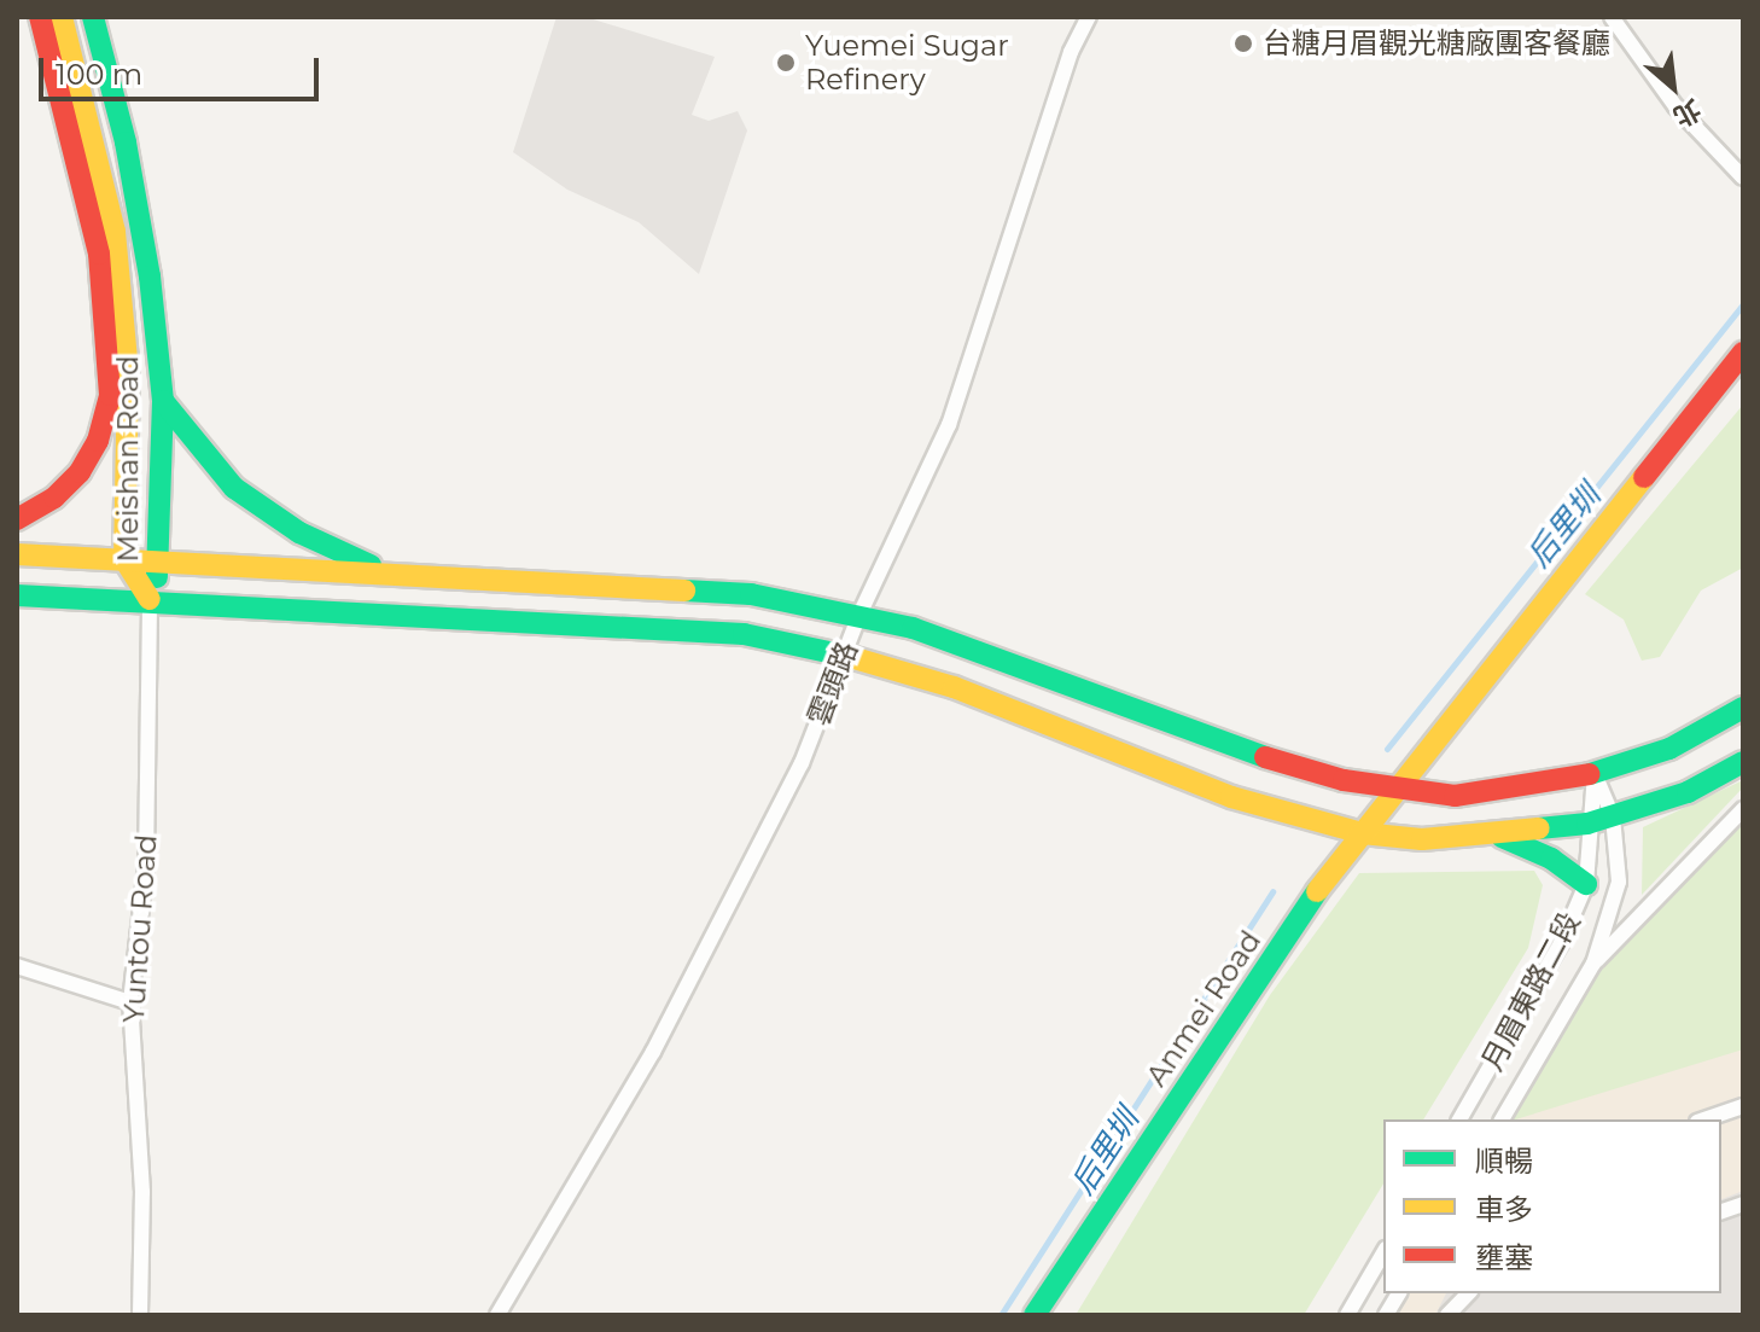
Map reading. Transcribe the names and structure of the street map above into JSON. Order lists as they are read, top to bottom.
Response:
{
  "streets": {
    "street": [
      "Meishan Road",
      "雲頭路",
      "Yuntou Road",
      "月眉東路二段",
      "Anmei Road"
    ]
  },
  "crossings": [
    ["Meishan Road", "Yuntou Road"]
  ],
  "water": ["后里圳"],
  "places": ["台糖月眉觀光糖廠團客餐廳", "Yuemei Sugar Refinery"],
  "legend": ["順暢", "車多", "壅塞"],
  "scale_bar": "100 m",
  "north": "bottom right"
}
